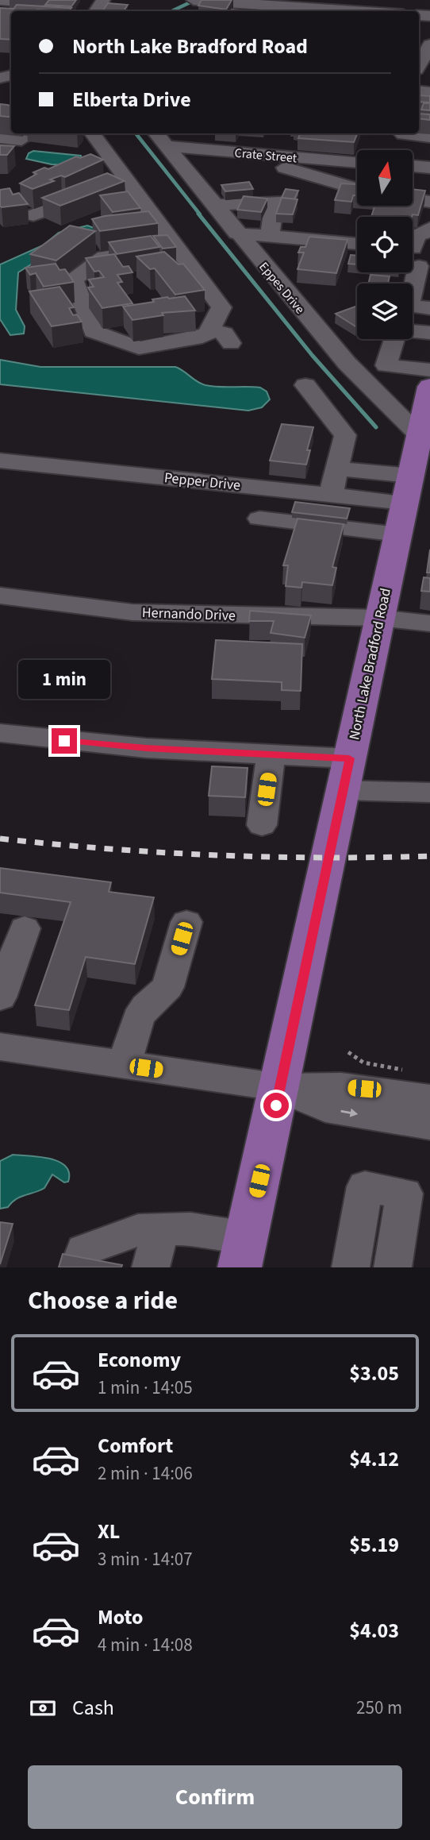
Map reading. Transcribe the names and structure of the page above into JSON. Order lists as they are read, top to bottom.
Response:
{
  "streets": {
    "main road": ["North Lake Bradford Road"],
    "street": [
      "Crate Street",
      "Eppes Drive",
      "Pepper Drive",
      "Hernando Drive"
    ]
  },
  "crossings": [
    ["Crate Street", "Eppes Drive"],
    ["Eppes Drive", "North Lake Bradford Road"],
    ["Pepper Drive", "North Lake Bradford Road"],
    ["Hernando Drive", "North Lake Bradford Road"]
  ],
  "north": "top",
  "page": {
    "banner": ["North Lake Bradford Road", "Elberta Drive"],
    "bubble": "1 min",
    "heading": "Choose a ride",
    "list": [
      {
        "name": "Economy",
        "note": "1 min · 14:05",
        "value": "$3.05"
      },
      {
        "name": "Comfort",
        "note": "2 min · 14:06",
        "value": "$4.12"
      },
      {
        "name": "XL",
        "note": "3 min · 14:07",
        "value": "$5.19"
      },
      {
        "name": "Moto",
        "note": "4 min · 14:08",
        "value": "$4.03"
      }
    ],
    "pay": ["Cash", "250 m"],
    "buttons": "Confirm"
  }
}
